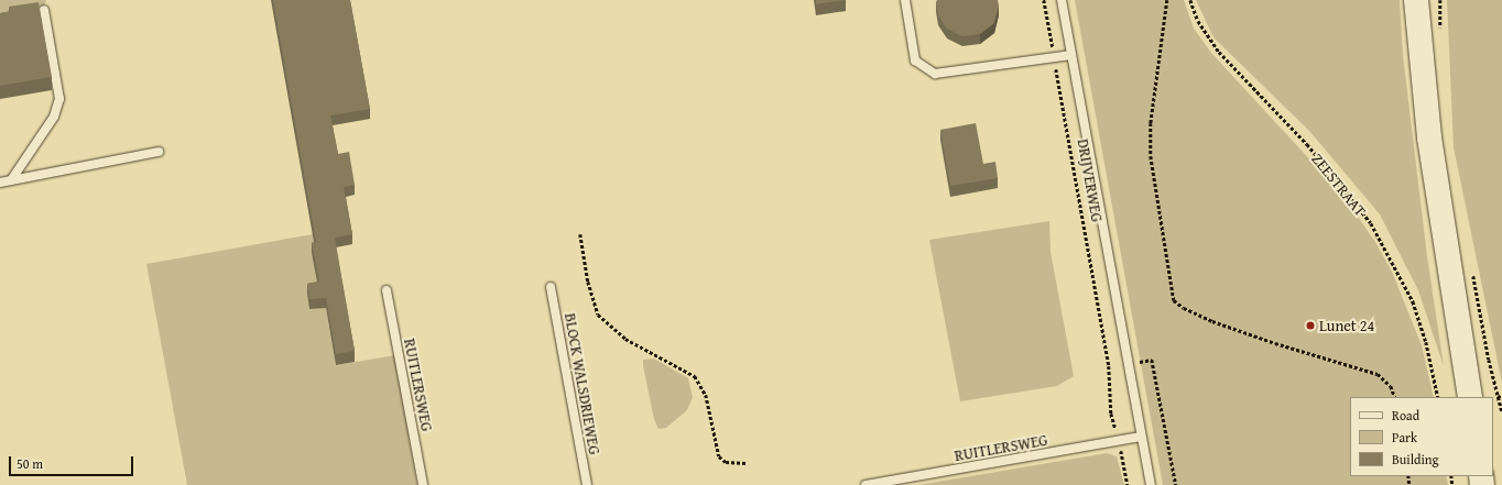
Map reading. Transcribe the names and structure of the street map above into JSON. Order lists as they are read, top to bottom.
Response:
{
  "streets": {
    "lane": ["DRIJVERWEG", "BLOCK WALSDRIEWEG", "RUITLERSWEG"],
    "path": ["ZEESTRAAT"]
  },
  "crossings": [
    ["DRIJVERWEG", "RUITLERSWEG"]
  ],
  "places": ["Lunet 24"],
  "legend": ["Road", "Park", "Building"],
  "scale_bar": "50 m"
}
